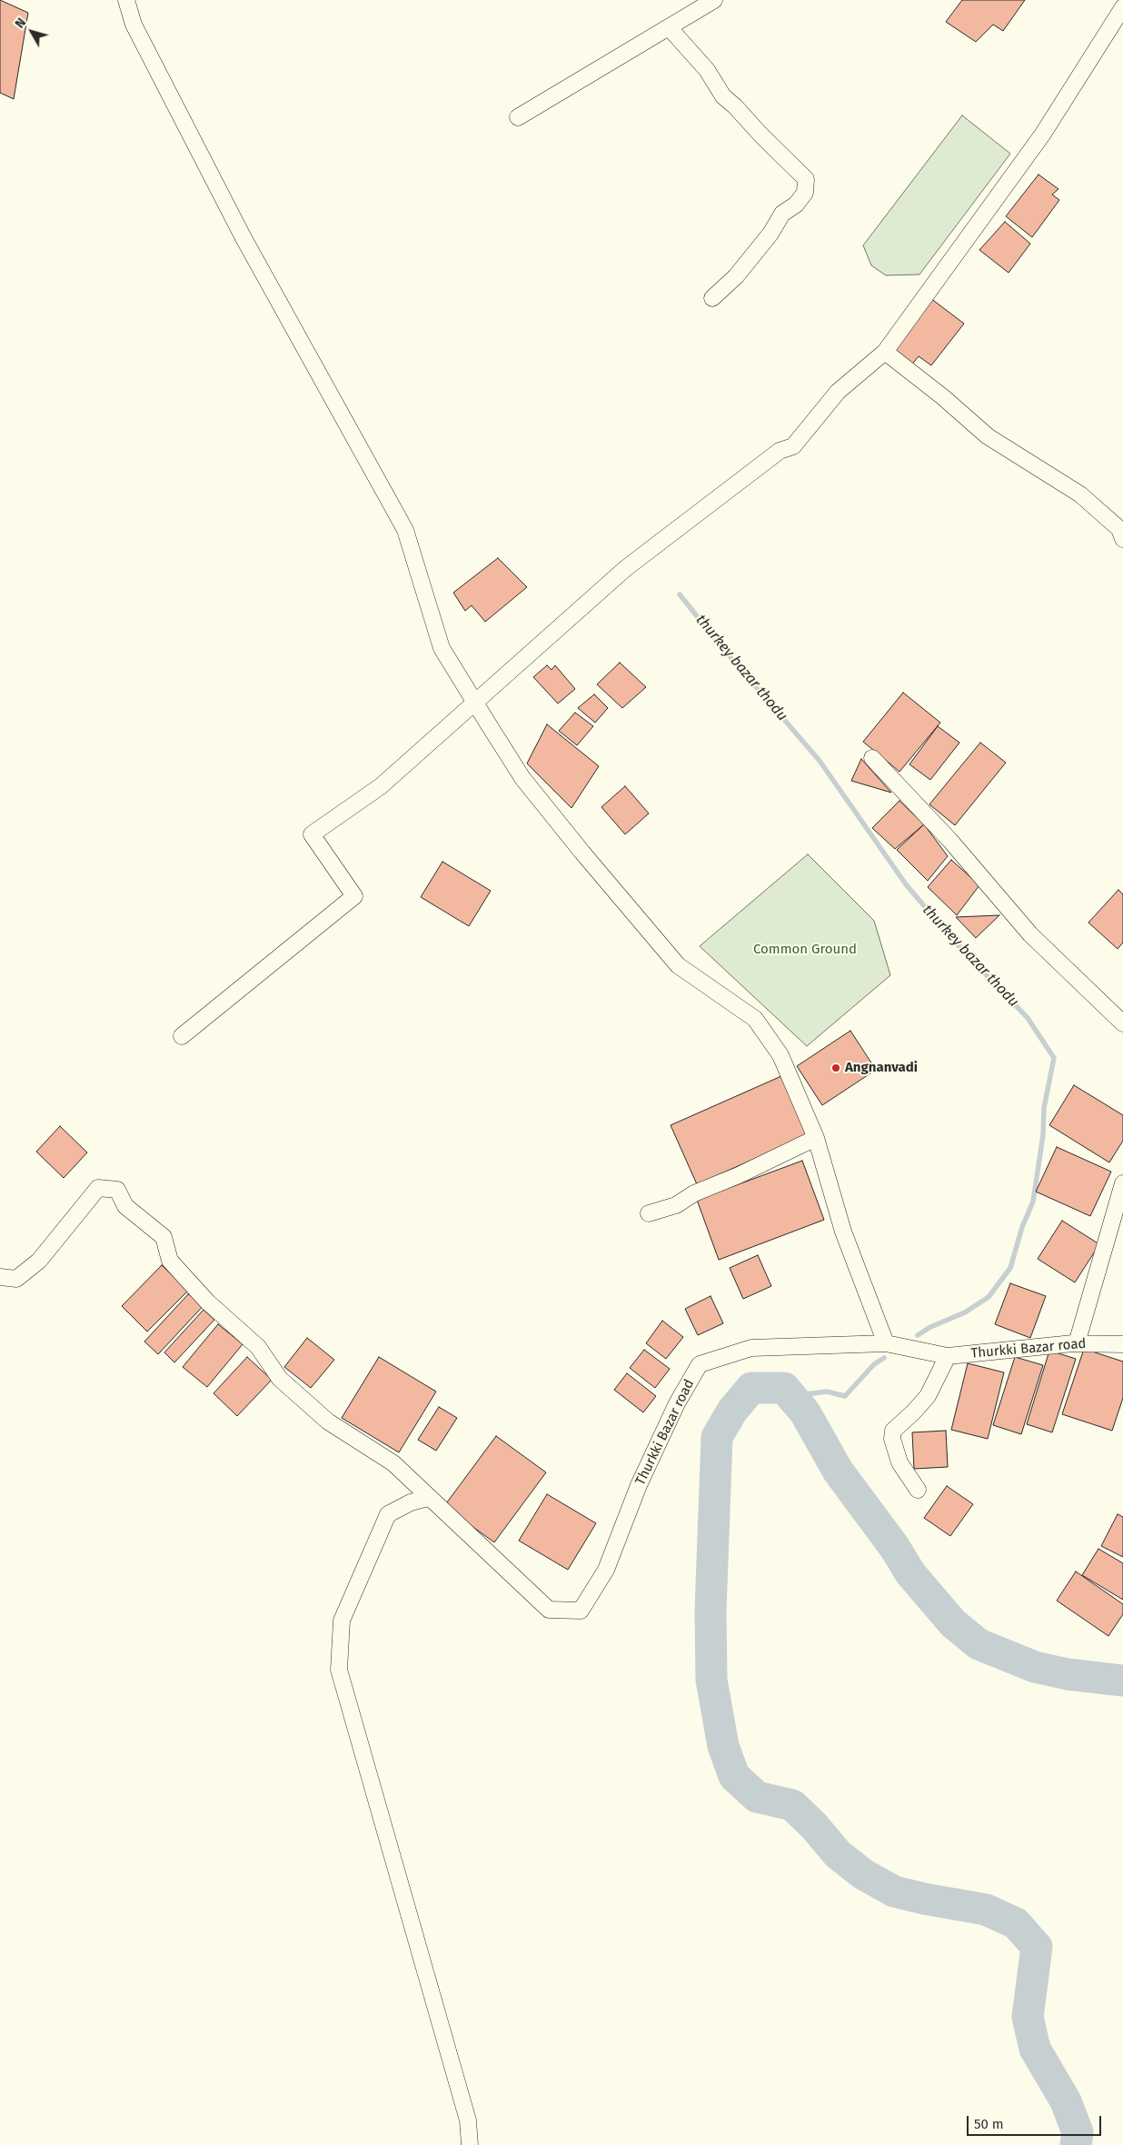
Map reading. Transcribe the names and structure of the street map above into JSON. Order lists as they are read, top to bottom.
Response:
{
  "streets": {
    "street": ["Thurkki Bazar road"]
  },
  "water": ["thurkey bazar thodu"],
  "parks": ["Common Ground"],
  "places": ["Angnanvadi"],
  "scale_bar": "50 m",
  "north": "top left"
}
